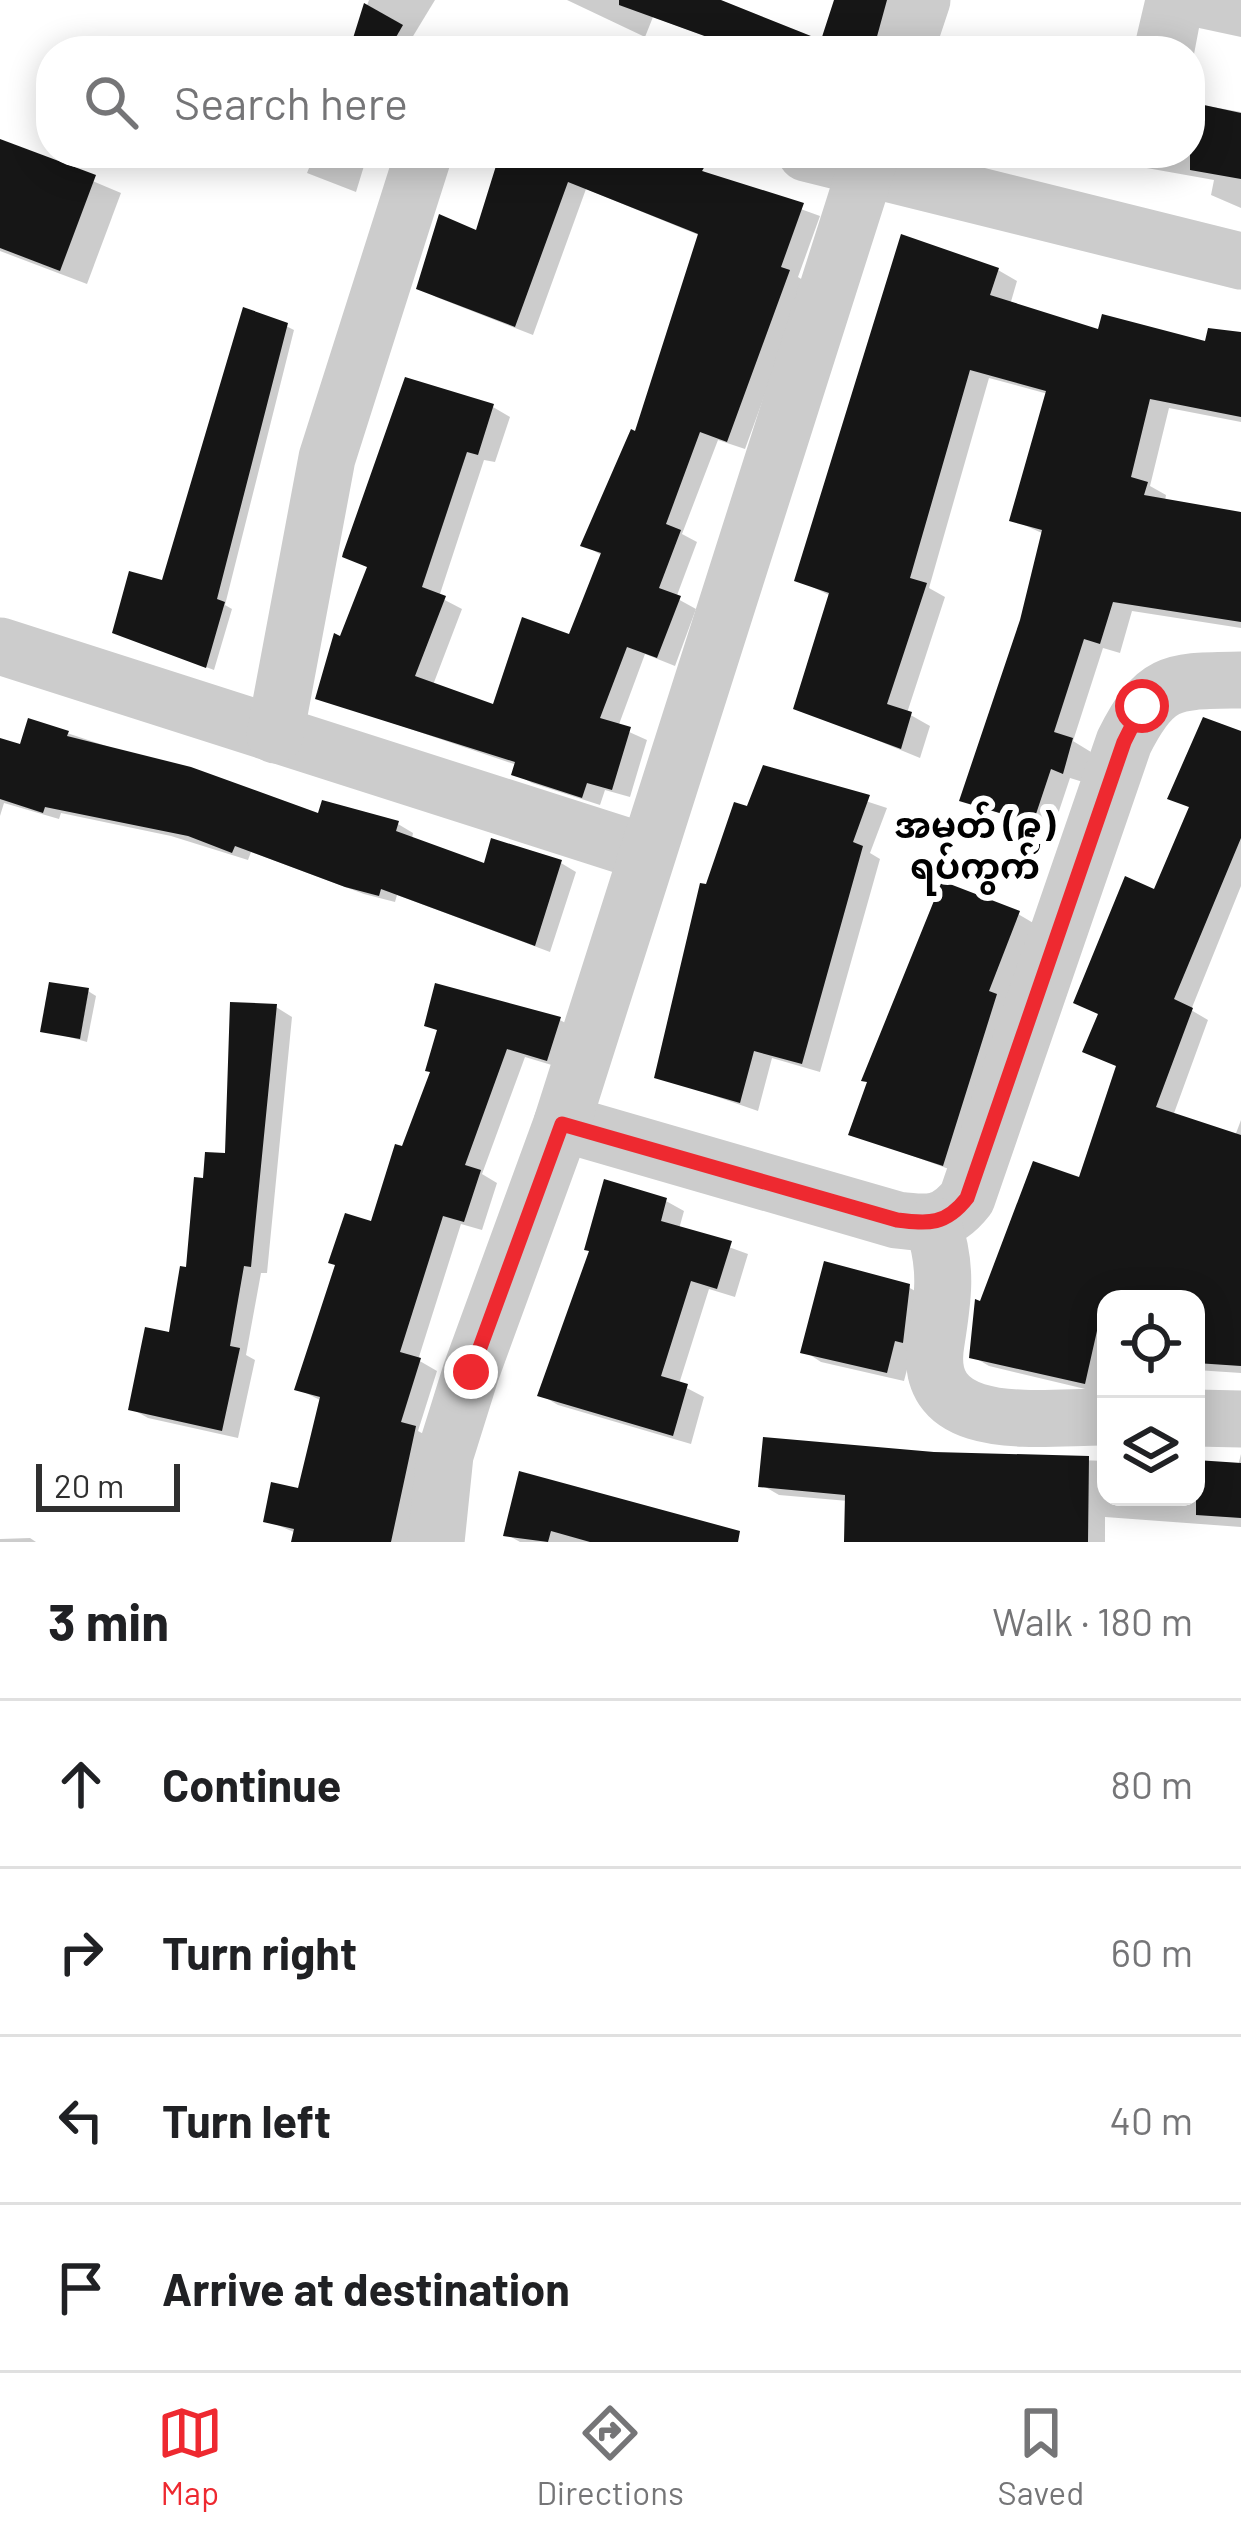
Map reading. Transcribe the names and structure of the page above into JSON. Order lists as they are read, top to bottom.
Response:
{
  "districts": ["အမှတ် (၉) ရပ်ကွက်"],
  "scale_bar": "20 m",
  "page": {
    "search": "Search here",
    "scale": "20 m",
    "heading": ["3 min", "Walk · 180 m"],
    "list": [
      ["Continue", "80 m"],
      ["Turn right", "60 m"],
      ["Turn left", "40 m"],
      "Arrive at destination"
    ],
    "nav": ["Map", "Directions", "Saved"]
  }
}
